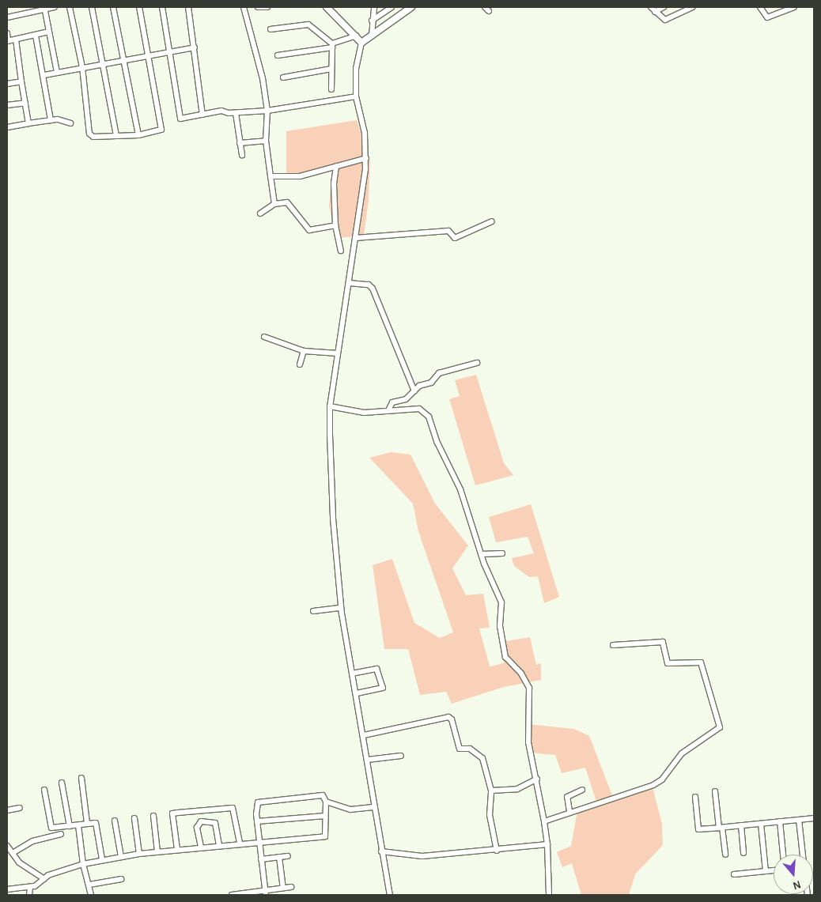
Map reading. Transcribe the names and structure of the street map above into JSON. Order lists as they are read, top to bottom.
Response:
{
  "north": "bottom"
}
